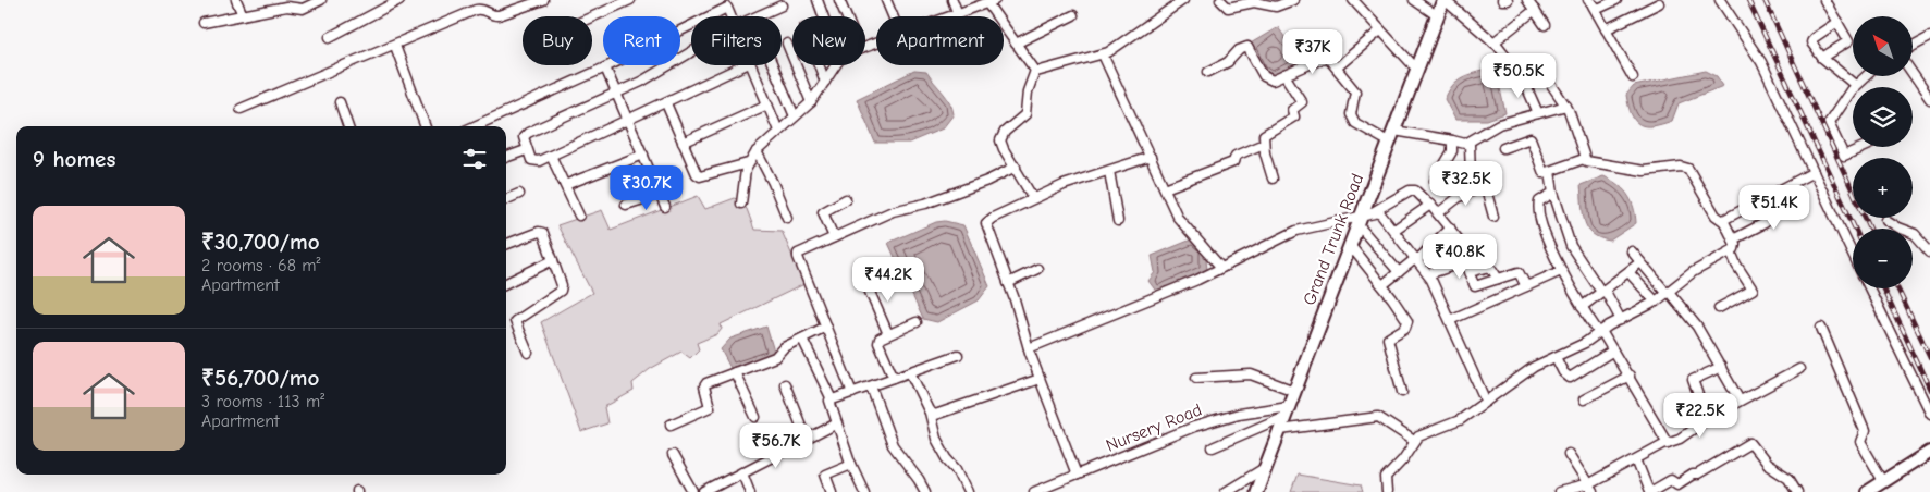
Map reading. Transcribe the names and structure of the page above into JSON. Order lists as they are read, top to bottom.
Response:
{
  "streets": {
    "main road": ["Grand Trunk Road"],
    "street": ["Nursery Road"]
  },
  "crossings": [
    ["Grand Trunk Road", "Nursery Road"]
  ],
  "north": "top left",
  "page": {
    "map_buttons": ["+", "−"],
    "chip": [
      "Buy",
      "Rent",
      "Filters",
      "New",
      "Apartment"
    ],
    "price": [
      "₹37K",
      "₹50.5K",
      "₹32.5K",
      "₹30.7K",
      "₹51.4K",
      "₹40.8K",
      "₹44.2K",
      "₹22.5K",
      "₹56.7K"
    ],
    "heading": "9 homes",
    "list": [
      {
        "name": "₹30,700/mo",
        "note": "2 rooms · 68 m² · Apartment"
      },
      {
        "name": "₹56,700/mo",
        "note": "3 rooms · 113 m² · Apartment"
      }
    ]
  }
}
